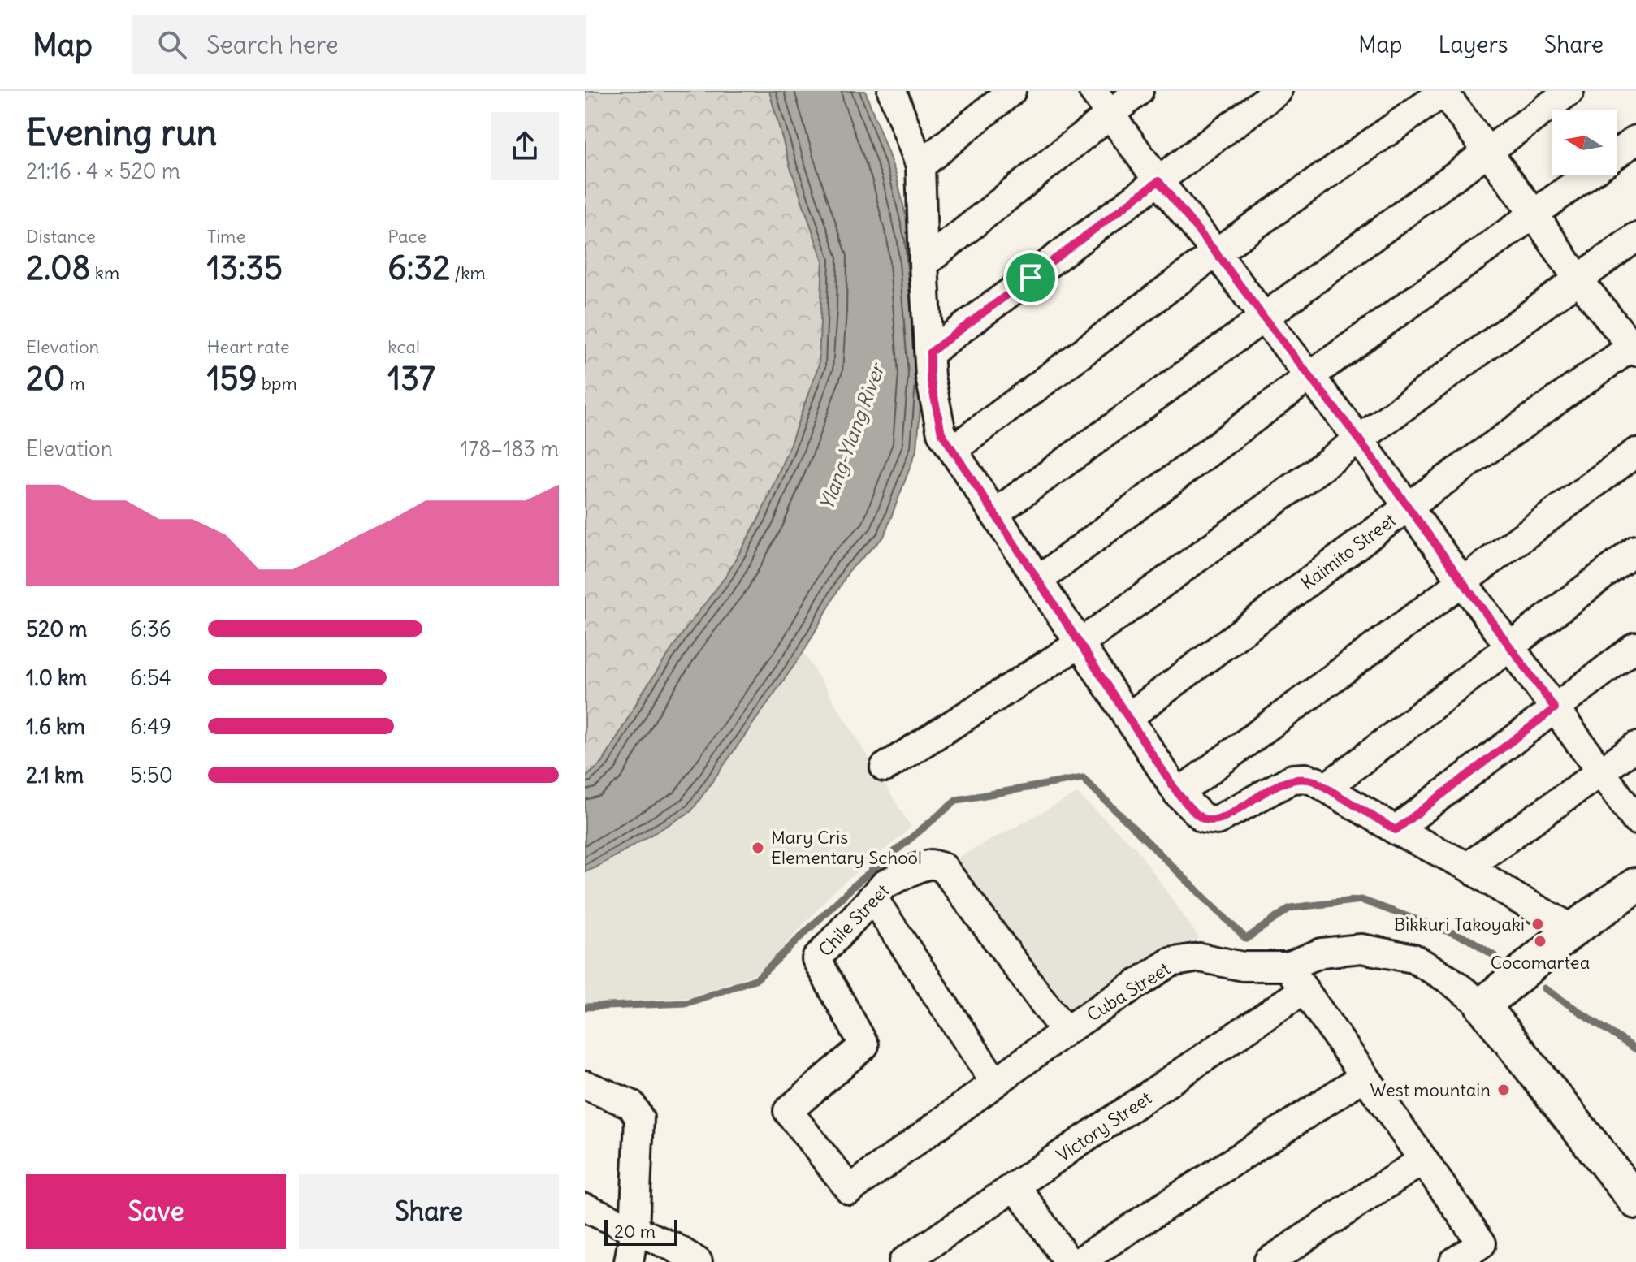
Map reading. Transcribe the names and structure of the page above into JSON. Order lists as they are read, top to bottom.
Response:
{
  "streets": {
    "street": [
      "Kaimito Street",
      "Chile Street",
      "Cuba Street",
      "Victory Street"
    ]
  },
  "crossings": [
    ["Chile Street", "Cuba Street"]
  ],
  "water": ["Ylang-Ylang River"],
  "places": [
    "Mary Cris Elementary School",
    "Bikkuri Takoyaki",
    "Cocomartea",
    "West mountain"
  ],
  "scale_bar": "20 m",
  "north": "left",
  "page": {
    "header": "Map",
    "search": "Search here",
    "nav": ["Map", "Layers", "Share"],
    "heading": ["Evening run", "21:16 · 4 × 520 m"],
    "stats": [
      ["Distance", "2.08 km"],
      ["Time", "13:35"],
      ["Pace", "6:32 /km"],
      ["Elevation", "20 m"],
      ["Heart rate", "159 bpm"],
      ["kcal", "137"]
    ],
    "chart": ["Elevation", "178–183 m"],
    "list": [
      {
        "name": "520 m",
        "note": "6:36"
      },
      {
        "name": "1.0 km",
        "note": "6:54"
      },
      {
        "name": "1.6 km",
        "note": "6:49"
      },
      {
        "name": "2.1 km",
        "note": "5:50"
      }
    ],
    "buttons": ["Save", "Share"],
    "scale": "20 m"
  }
}
